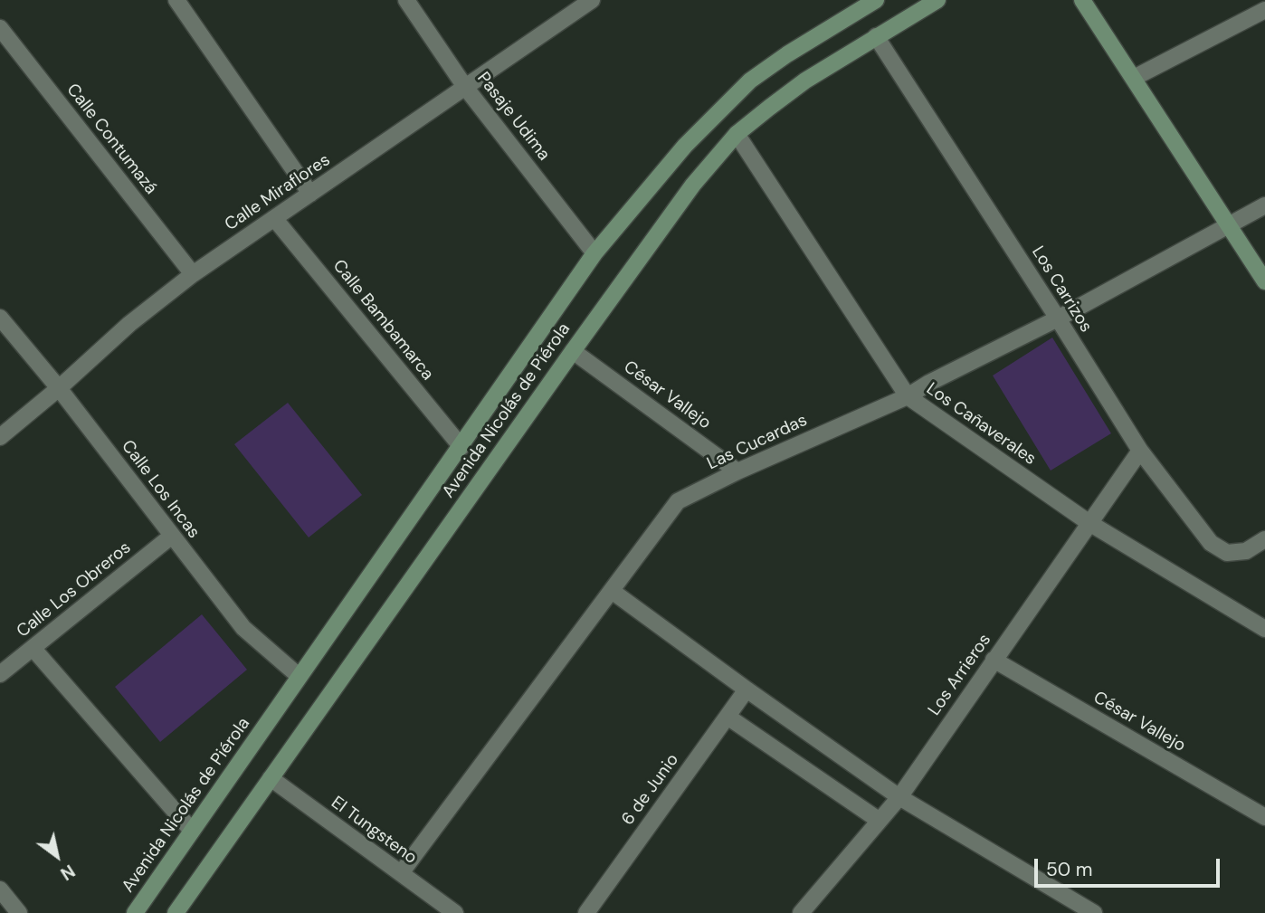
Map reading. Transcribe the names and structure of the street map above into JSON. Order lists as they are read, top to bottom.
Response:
{
  "streets": {
    "street": [
      "Pasaje Udima",
      "Calle Contumazá",
      "Calle Miraflores",
      "Los Carrizos",
      "Calle Bambamarca",
      "César Vallejo",
      "Avenida Nicolás de Piérola",
      "Los Cañaverales",
      "Las Cucardas",
      "Calle Los Incas",
      "Calle Los Obreros",
      "Los Arrieros",
      "6 de Junio",
      "El Tungsteno"
    ]
  },
  "crossings": [
    ["Pasaje Udima", "Calle Miraflores"],
    ["Pasaje Udima", "Avenida Nicolás de Piérola"],
    ["Calle Contumazá", "Calle Miraflores"],
    ["Calle Miraflores", "Calle Bambamarca"],
    ["Calle Miraflores", "Calle Los Incas"],
    ["Los Carrizos", "Avenida Nicolás de Piérola"],
    ["Los Carrizos", "Las Cucardas"],
    ["Los Carrizos", "Los Arrieros"],
    ["Calle Bambamarca", "Avenida Nicolás de Piérola"],
    ["César Vallejo", "Avenida Nicolás de Piérola"],
    ["César Vallejo", "Las Cucardas"],
    ["César Vallejo", "Los Arrieros"],
    ["Avenida Nicolás de Piérola", "Los Cañaverales"],
    ["Avenida Nicolás de Piérola", "Calle Los Incas"],
    ["Avenida Nicolás de Piérola", "El Tungsteno"],
    ["Los Cañaverales", "Las Cucardas"],
    ["Los Cañaverales", "Los Arrieros"],
    ["Las Cucardas", "El Tungsteno"],
    ["Calle Los Incas", "Calle Los Obreros"]
  ],
  "scale_bar": "50 m",
  "north": "bottom right"
}
